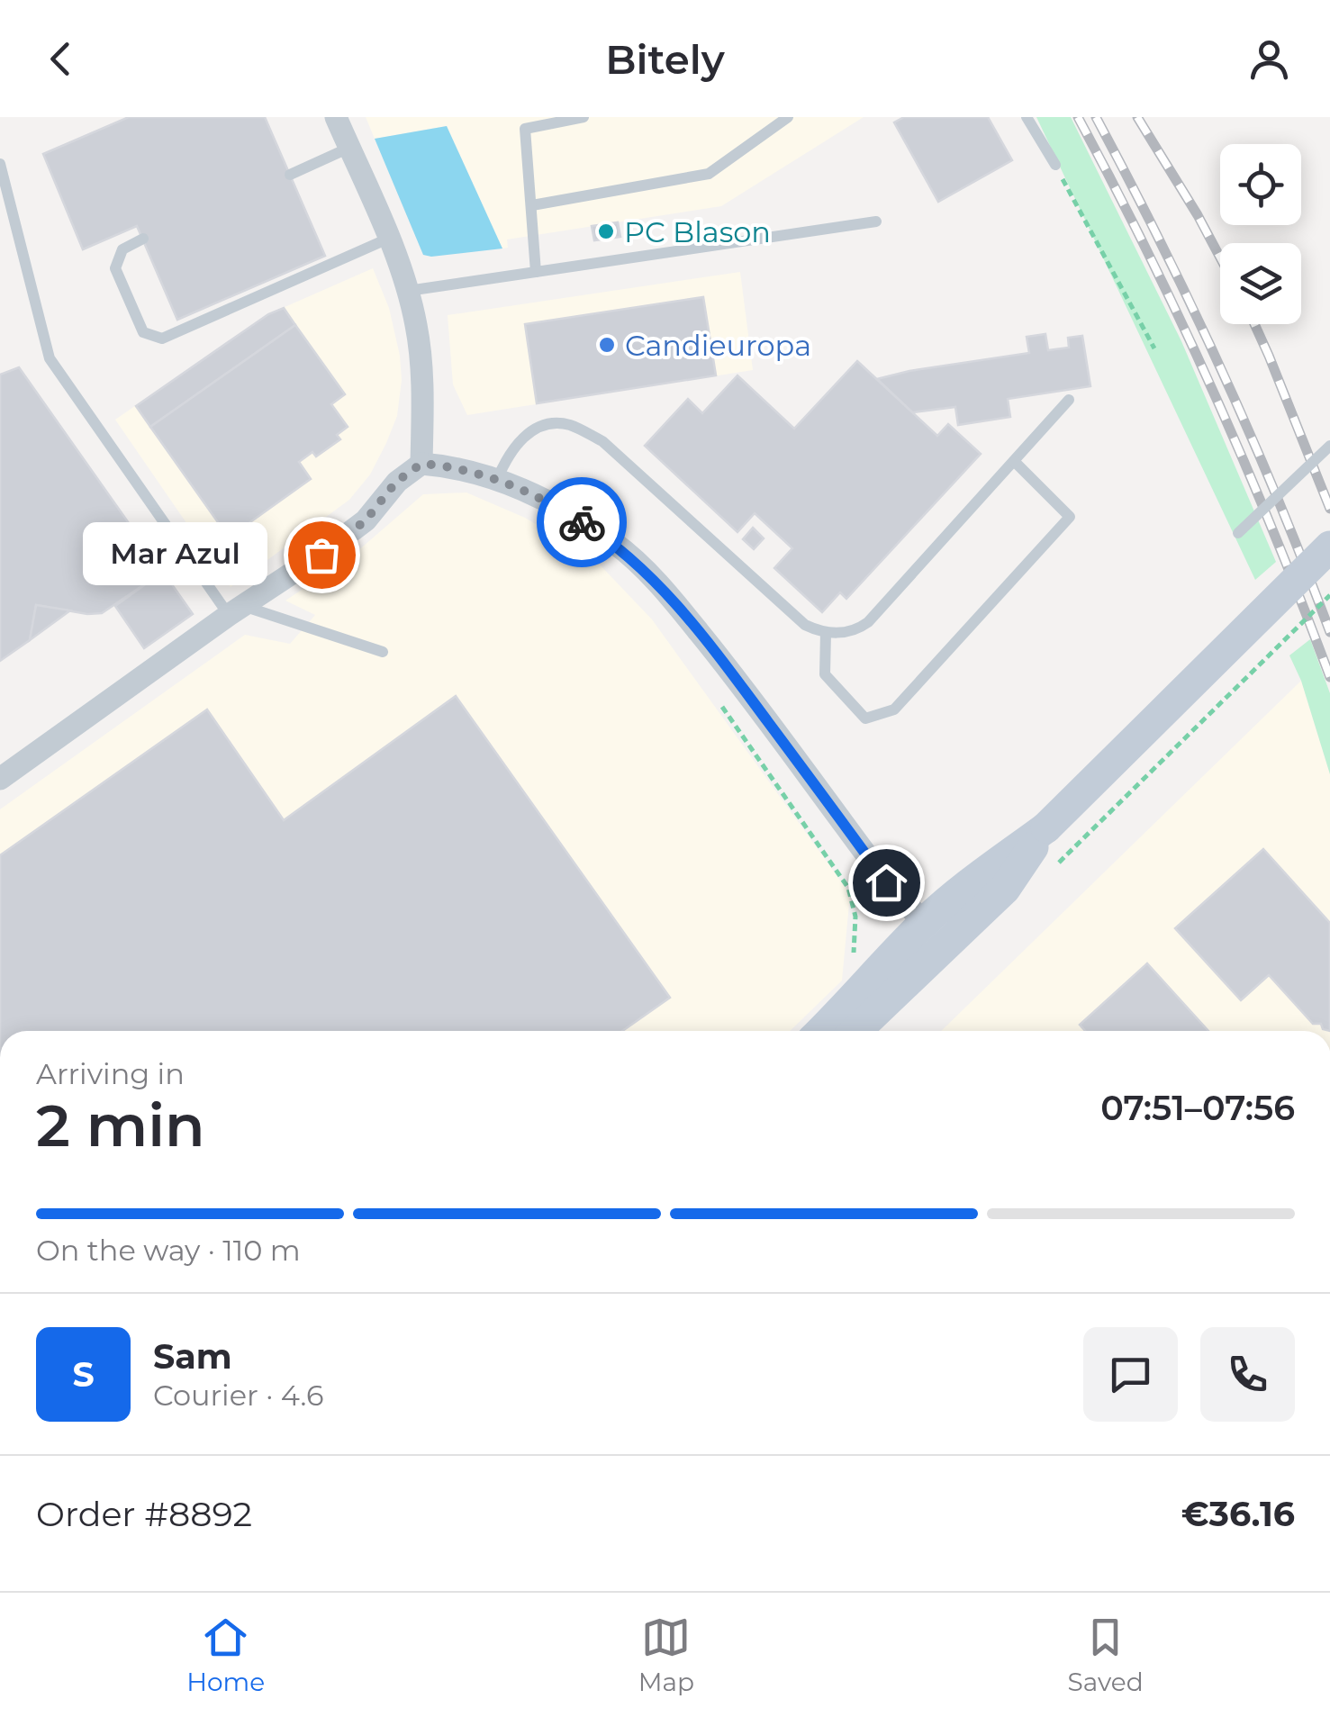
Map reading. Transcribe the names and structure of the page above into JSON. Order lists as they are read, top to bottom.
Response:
{
  "places": ["PC Blason", "Candieuropa", "Mar Azul"],
  "page": {
    "header": "Bitely",
    "bubble": "Mar Azul",
    "heading": ["2 min", "Arriving in", "07:51–07:56"],
    "panel": [
      "Sam",
      "Courier · 4.6",
      "Order #8892",
      "€36.16"
    ],
    "bar": "On the way · 110 m",
    "round": "S",
    "tabs": ["Home", "Map", "Saved"]
  }
}
